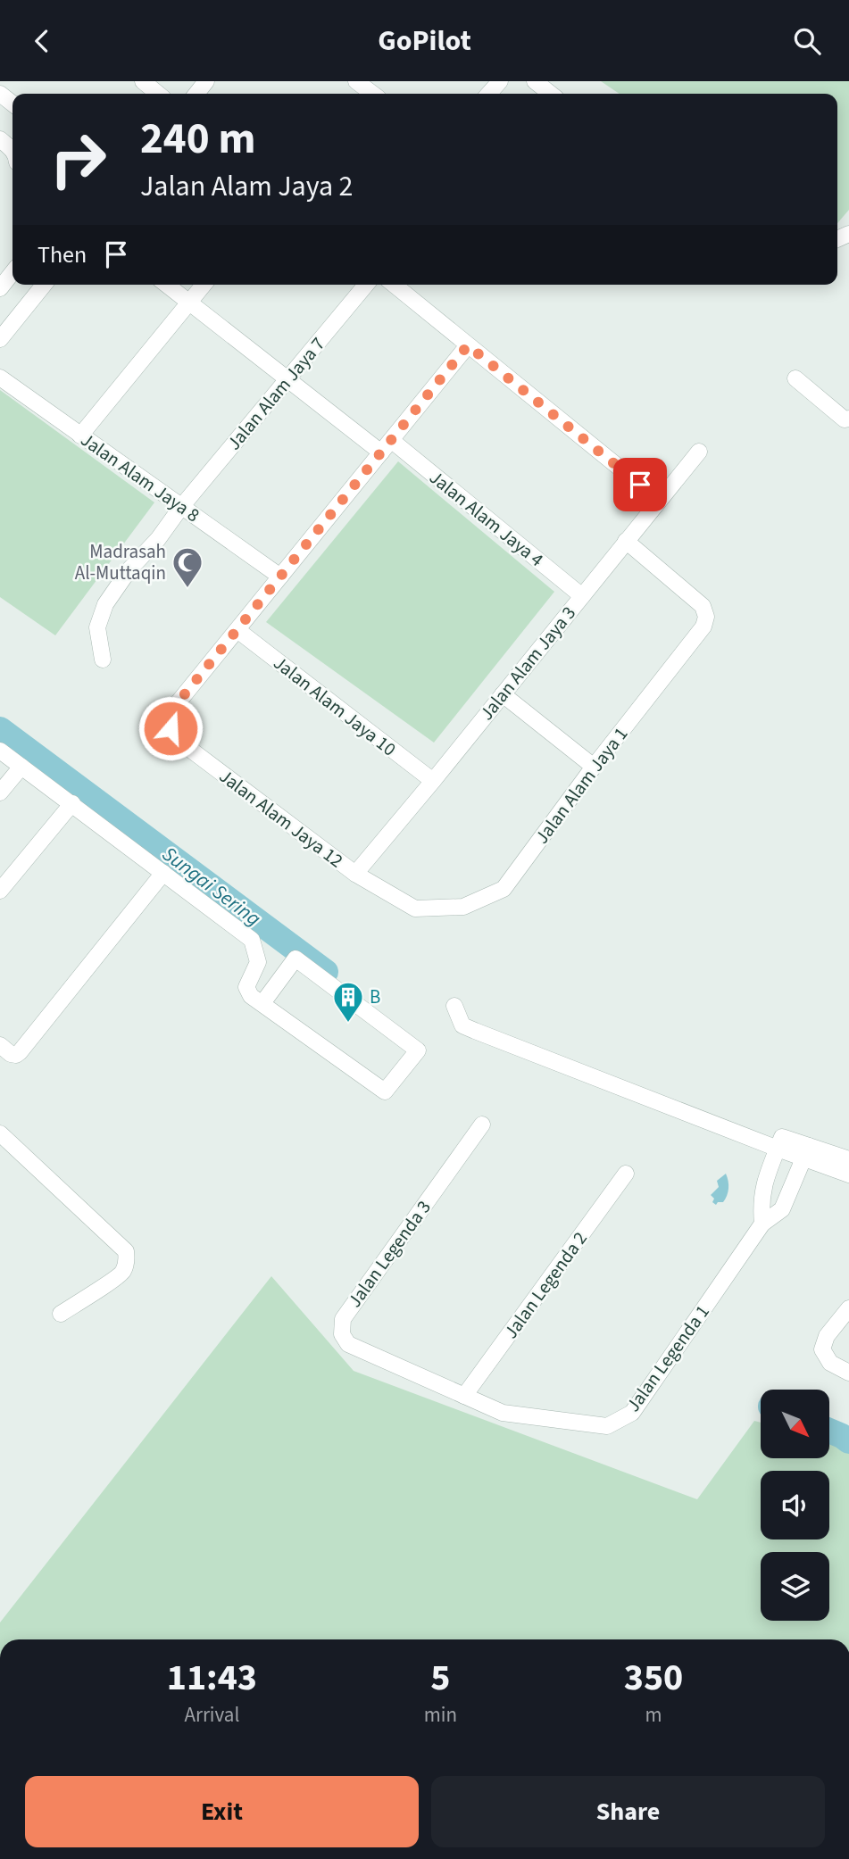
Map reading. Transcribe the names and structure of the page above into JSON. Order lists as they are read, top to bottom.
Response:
{
  "streets": {
    "street": [
      "Jalan Alam Jaya 7",
      "Jalan Alam Jaya 8",
      "Jalan Alam Jaya 4",
      "Jalan Alam Jaya 3",
      "Jalan Alam Jaya 10",
      "Jalan Alam Jaya 1",
      "Jalan Alam Jaya 12",
      "Jalan Legenda 3",
      "Jalan Legenda 2",
      "Jalan Legenda 1"
    ]
  },
  "crossings": [
    ["Jalan Alam Jaya 7", "Jalan Alam Jaya 8"],
    ["Jalan Alam Jaya 7", "Jalan Alam Jaya 4"],
    ["Jalan Alam Jaya 4", "Jalan Alam Jaya 3"],
    ["Jalan Alam Jaya 3", "Jalan Alam Jaya 10"],
    ["Jalan Alam Jaya 3", "Jalan Alam Jaya 1"],
    ["Jalan Alam Jaya 3", "Jalan Alam Jaya 12"],
    ["Jalan Alam Jaya 10", "Jalan Alam Jaya 12"],
    ["Jalan Alam Jaya 1", "Jalan Alam Jaya 12"],
    ["Jalan Legenda 3", "Jalan Legenda 2"],
    ["Jalan Legenda 3", "Jalan Legenda 1"],
    ["Jalan Legenda 2", "Jalan Legenda 1"]
  ],
  "water": ["Sungai Sering"],
  "places": {
    "mosque": ["Madrasah Al-Muttaqin"],
    "building": ["B"]
  },
  "north": "bottom right",
  "page": {
    "header": "GoPilot",
    "turn": ["240 m", "Jalan Alam Jaya 2"],
    "then": "Then",
    "eta": [
      "11:43",
      "Arrival",
      "5",
      "min",
      "350",
      "m"
    ],
    "buttons": ["Exit", "Share"]
  }
}
